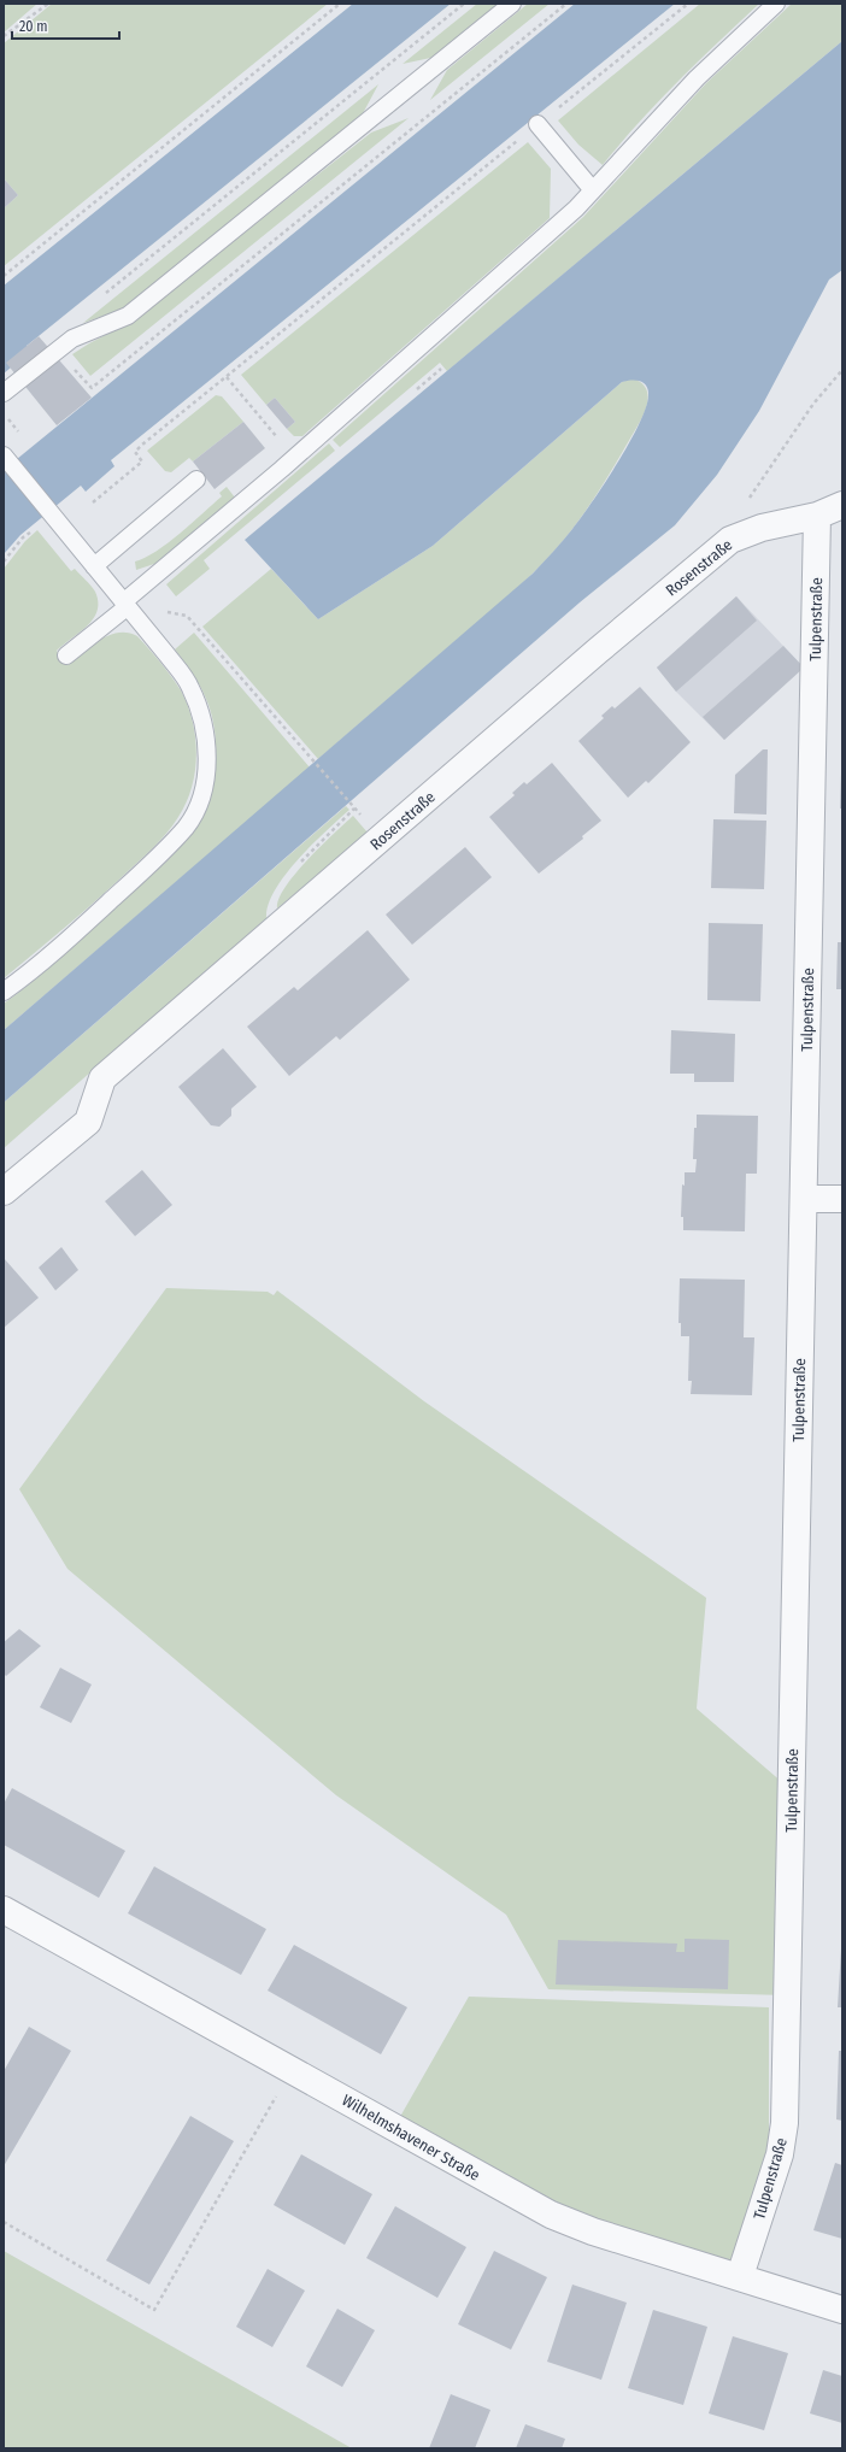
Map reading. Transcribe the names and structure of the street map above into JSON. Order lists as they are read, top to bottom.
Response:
{
  "streets": {
    "street": ["Rosenstraße", "Tulpenstraße", "Wilhelmshavener Straße"]
  },
  "crossings": [
    ["Rosenstraße", "Tulpenstraße"],
    ["Tulpenstraße", "Wilhelmshavener Straße"]
  ],
  "scale_bar": "20 m"
}
